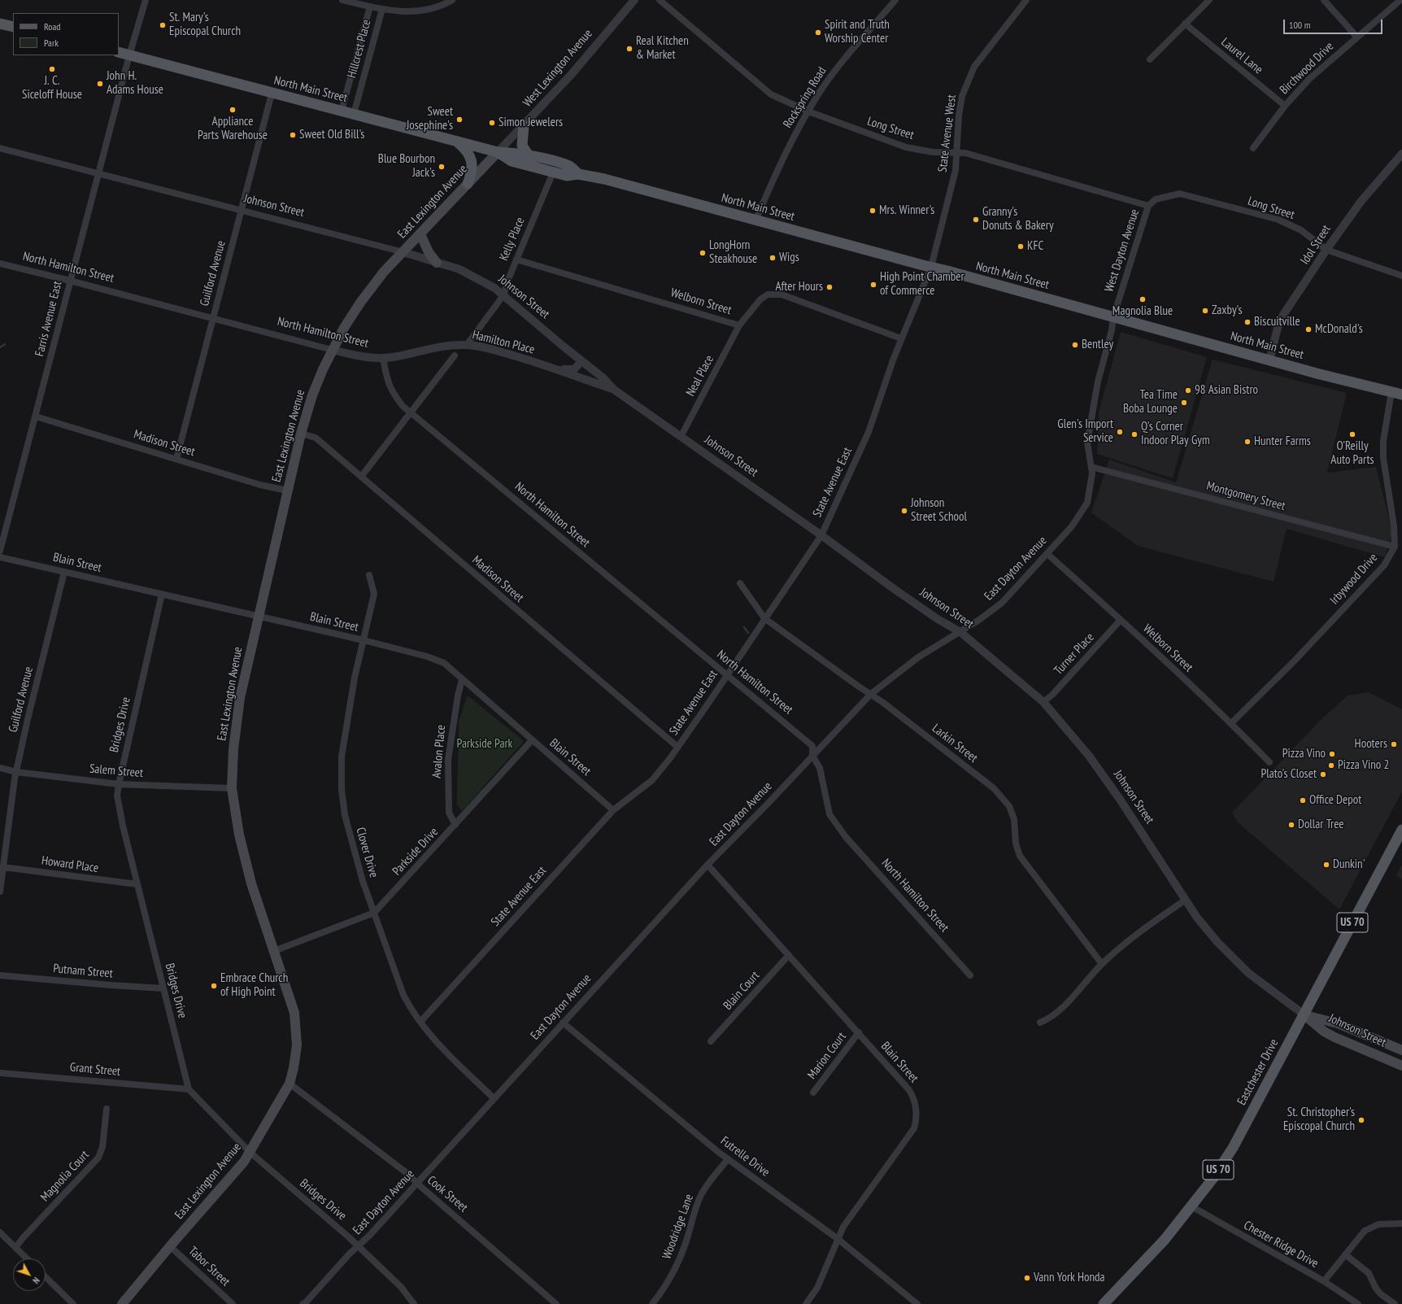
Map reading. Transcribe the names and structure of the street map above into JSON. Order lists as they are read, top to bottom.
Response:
{
  "streets": {
    "main road": [
      "North Main Street",
      "East Lexington Avenue",
      "Johnson Street",
      "US 70",
      "Eastchester Drive"
    ],
    "street": [
      "Hillcrest Place",
      "Laurel Lane",
      "West Lexington Avenue",
      "Birchwood Drive",
      "Rockspring Road",
      "Long Street",
      "State Avenue West",
      "Kelly Place",
      "Idol Street",
      "West Dayton Avenue",
      "North Hamilton Street",
      "Guilford Avenue",
      "Welborn Street",
      "Farris Avenue East",
      "Hamilton Place",
      "Neal Place",
      "Madison Street",
      "State Avenue East",
      "Montgomery Street",
      "Blain Street",
      "East Dayton Avenue",
      "Irbywood Drive",
      "Turner Place",
      "Bridges Drive",
      "Larkin Street",
      "Avalon Place",
      "Salem Street",
      "Parkside Drive",
      "Clover Drive",
      "Howard Place",
      "Putnam Street",
      "Blain Court",
      "Marion Court",
      "Grant Street",
      "Futrelle Drive",
      "Magnolia Court",
      "Cook Street",
      "Woodridge Lane",
      "Chester Ridge Drive",
      "Tabor Street"
    ]
  },
  "crossings": [
    ["Hillcrest Place", "North Main Street"],
    ["Laurel Lane", "Birchwood Drive"],
    ["West Lexington Avenue", "North Main Street"],
    ["West Lexington Avenue", "East Lexington Avenue"],
    ["North Main Street", "Rockspring Road"],
    ["North Main Street", "State Avenue West"],
    ["North Main Street", "East Lexington Avenue"],
    ["North Main Street", "Kelly Place"],
    ["North Main Street", "Idol Street"],
    ["North Main Street", "West Dayton Avenue"],
    ["North Main Street", "Guilford Avenue"],
    ["North Main Street", "Farris Avenue East"],
    ["North Main Street", "State Avenue East"],
    ["North Main Street", "East Dayton Avenue"],
    ["Rockspring Road", "Long Street"],
    ["Long Street", "State Avenue West"],
    ["Long Street", "Idol Street"],
    ["Long Street", "West Dayton Avenue"],
    ["State Avenue West", "State Avenue East"],
    ["East Lexington Avenue", "Johnson Street"],
    ["East Lexington Avenue", "North Hamilton Street"],
    ["East Lexington Avenue", "Madison Street"],
    ["East Lexington Avenue", "Blain Street"],
    ["East Lexington Avenue", "Bridges Drive"],
    ["East Lexington Avenue", "Salem Street"],
    ["East Lexington Avenue", "Parkside Drive"],
    ["East Lexington Avenue", "Cook Street"],
    ["East Lexington Avenue", "Tabor Street"],
    ["Johnson Street", "Kelly Place"],
    ["Johnson Street", "Guilford Avenue"],
    ["Johnson Street", "Farris Avenue East"],
    ["Johnson Street", "Hamilton Place"],
    ["Johnson Street", "Neal Place"],
    ["Johnson Street", "State Avenue East"],
    ["Johnson Street", "East Dayton Avenue"],
    ["Johnson Street", "Turner Place"],
    ["Johnson Street", "Eastchester Drive"],
    ["Kelly Place", "Welborn Street"],
    ["Kelly Place", "Hamilton Place"],
    ["West Dayton Avenue", "East Dayton Avenue"],
    ["North Hamilton Street", "Guilford Avenue"],
    ["North Hamilton Street", "Farris Avenue East"],
    ["North Hamilton Street", "Hamilton Place"],
    ["North Hamilton Street", "State Avenue East"],
    ["North Hamilton Street", "East Dayton Avenue"],
    ["Guilford Avenue", "Madison Street"],
    ["Guilford Avenue", "Blain Street"],
    ["Guilford Avenue", "Salem Street"],
    ["Guilford Avenue", "Howard Place"],
    ["Welborn Street", "Neal Place"],
    ["Welborn Street", "State Avenue East"],
    ["Welborn Street", "East Dayton Avenue"],
    ["Welborn Street", "Irbywood Drive"],
    ["Welborn Street", "Turner Place"],
    ["Farris Avenue East", "Madison Street"],
    ["Madison Street", "State Avenue East"],
    ["State Avenue East", "Blain Street"],
    ["State Avenue East", "Larkin Street"],
    ["State Avenue East", "Clover Drive"],
    ["Montgomery Street", "East Dayton Avenue"],
    ["Montgomery Street", "Irbywood Drive"],
    ["Blain Street", "East Dayton Avenue"],
    ["Blain Street", "Bridges Drive"],
    ["Blain Street", "Avalon Place"],
    ["Blain Street", "Parkside Drive"],
    ["Blain Street", "Clover Drive"],
    ["Blain Street", "Blain Court"],
    ["Blain Street", "Marion Court"],
    ["Blain Street", "Futrelle Drive"],
    ["East Dayton Avenue", "Bridges Drive"],
    ["East Dayton Avenue", "Larkin Street"],
    ["East Dayton Avenue", "Clover Drive"],
    ["East Dayton Avenue", "Futrelle Drive"],
    ["East Dayton Avenue", "Cook Street"],
    ["Bridges Drive", "Salem Street"],
    ["Bridges Drive", "Howard Place"],
    ["Bridges Drive", "Putnam Street"],
    ["Bridges Drive", "Grant Street"],
    ["Avalon Place", "Parkside Drive"],
    ["Parkside Drive", "Clover Drive"],
    ["Eastchester Drive", "Chester Ridge Drive"],
    ["Futrelle Drive", "Woodridge Lane"]
  ],
  "parks": ["Parkside Park"],
  "places": [
    "St. Mary's Episcopal Church",
    "Spirit and Truth Worship Center",
    "Real Kitchen & Market",
    "J. C. Siceloff House",
    "John H. Adams House",
    "Appliance Parts Warehouse",
    "Sweet Josephine's",
    "Simon Jewelers",
    "Sweet Old Bill's",
    "Blue Bourbon Jack's",
    "Mrs. Winner's",
    "Granny's Donuts & Bakery",
    "KFC",
    "LongHorn Steakhouse",
    "Wigs",
    "High Point Chamber of Commerce",
    "After Hours",
    "Magnolia Blue",
    "Zaxby's",
    "Biscuitville",
    "McDonald's",
    "Bentley",
    "98 Asian Bistro",
    "Tea Time Boba Lounge",
    "Glen's Import Service",
    "Q's Corner Indoor Play Gym",
    "O'Reilly Auto Parts",
    "Hunter Farms",
    "Johnson Street School",
    "Hooters",
    "Pizza Vino",
    "Pizza Vino 2",
    "Plato's Closet",
    "Office Depot",
    "Dollar Tree",
    "Dunkin'",
    "Embrace Church of High Point",
    "St. Christopher's Episcopal Church",
    "Vann York Honda"
  ],
  "legend": ["Road", "Park"],
  "scale_bar": "100 m",
  "north": "bottom right"
}
